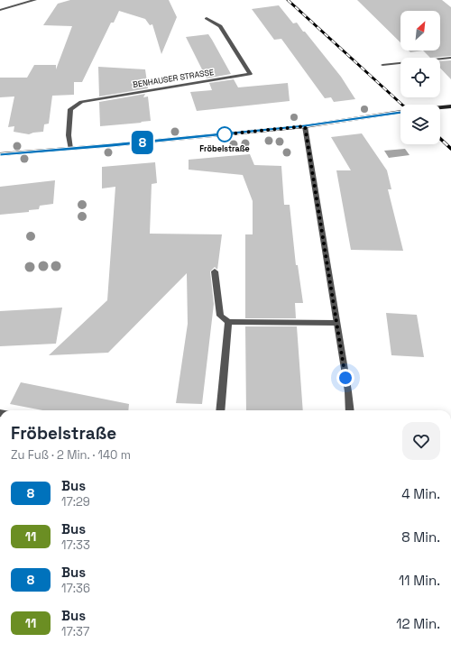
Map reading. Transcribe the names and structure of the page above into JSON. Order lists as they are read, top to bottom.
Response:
{
  "streets": {
    "street": ["BENHAUSER STRASSE"]
  },
  "places": ["Fröbelstraße"],
  "lines": ["bus line 8"],
  "north": "top right",
  "page": {
    "on_map": "8",
    "heading": ["Fröbelstraße", "Zu Fuß · 2 Min. · 140 m"],
    "list": [
      {
        "mark": "8",
        "name": "Bus",
        "note": "17:29",
        "value": "4 Min."
      },
      {
        "mark": "11",
        "name": "Bus",
        "note": "17:33",
        "value": "8 Min."
      },
      {
        "mark": "8",
        "name": "Bus",
        "note": "17:36",
        "value": "11 Min."
      },
      {
        "mark": "11",
        "name": "Bus",
        "note": "17:37",
        "value": "12 Min."
      }
    ]
  }
}
